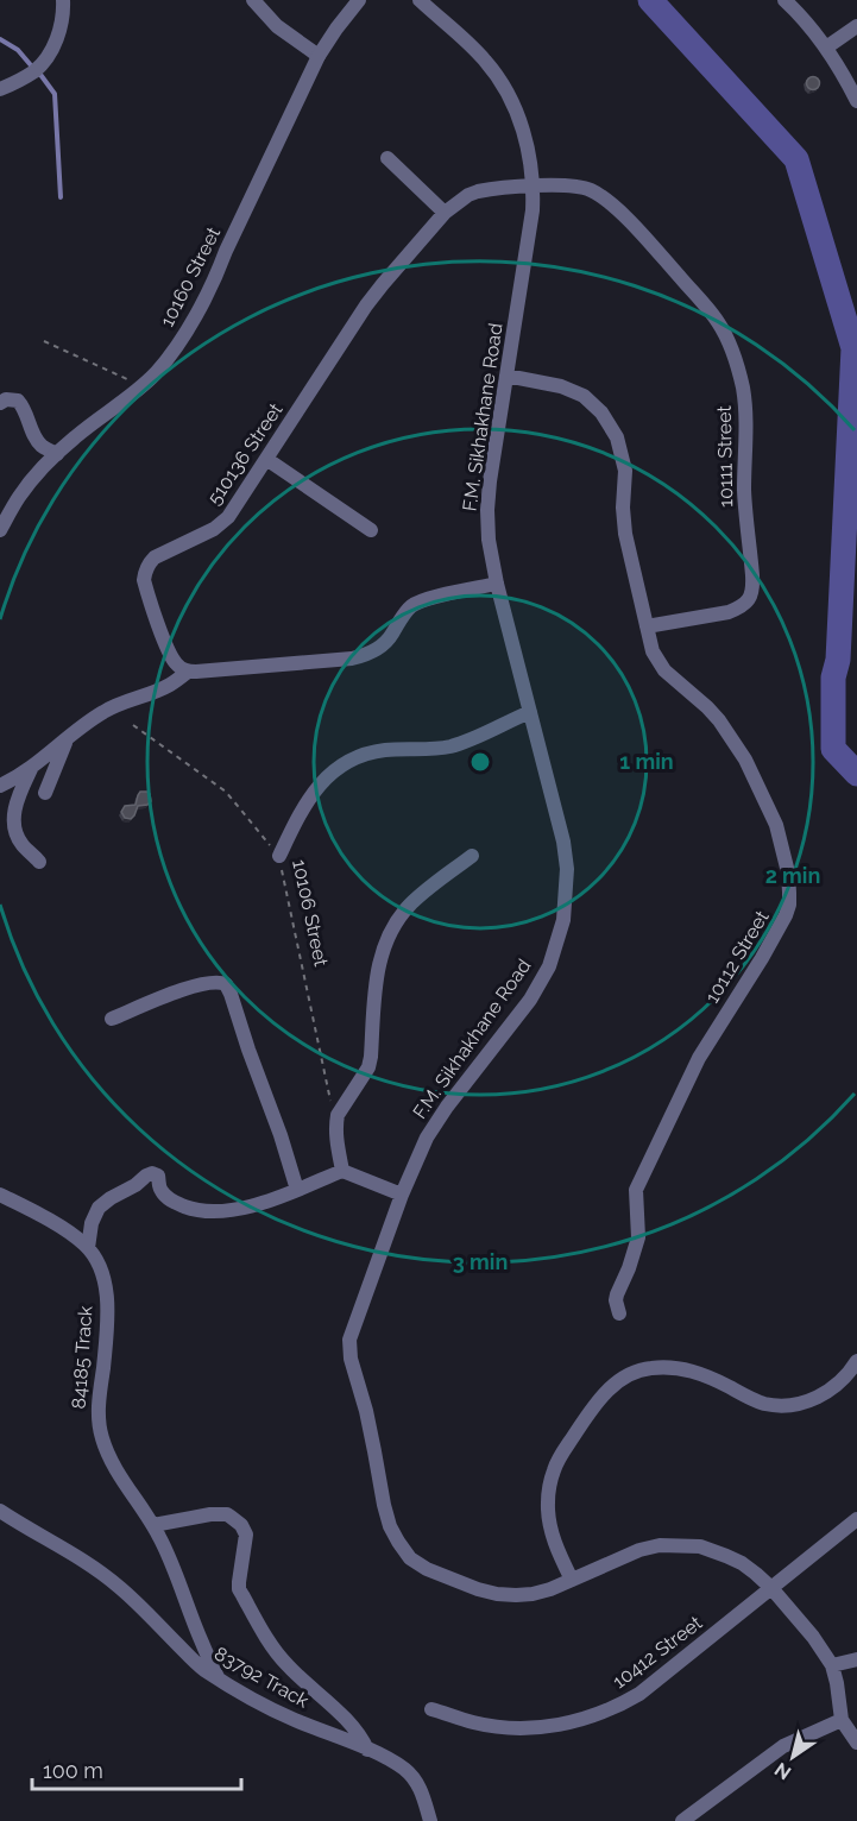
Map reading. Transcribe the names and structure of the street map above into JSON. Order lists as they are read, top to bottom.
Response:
{
  "streets": {
    "street": [
      "10160 Street",
      "F.M. Sikhakhane Road",
      "510136 Street",
      "10111 Street",
      "10112 Street",
      "84185 Track",
      "10412 Street",
      "83792 Track"
    ],
    "path": ["10106 Street"]
  },
  "crossings": [
    ["F.M. Sikhakhane Road", "510136 Street"],
    ["F.M. Sikhakhane Road", "10111 Street"],
    ["F.M. Sikhakhane Road", "10112 Street"],
    ["F.M. Sikhakhane Road", "10412 Street"],
    ["510136 Street", "10111 Street"],
    ["10111 Street", "10112 Street"],
    ["84185 Track", "83792 Track"]
  ],
  "scale_bar": "100 m",
  "north": "bottom left",
  "rings": ["1 min", "2 min", "3 min"]
}
